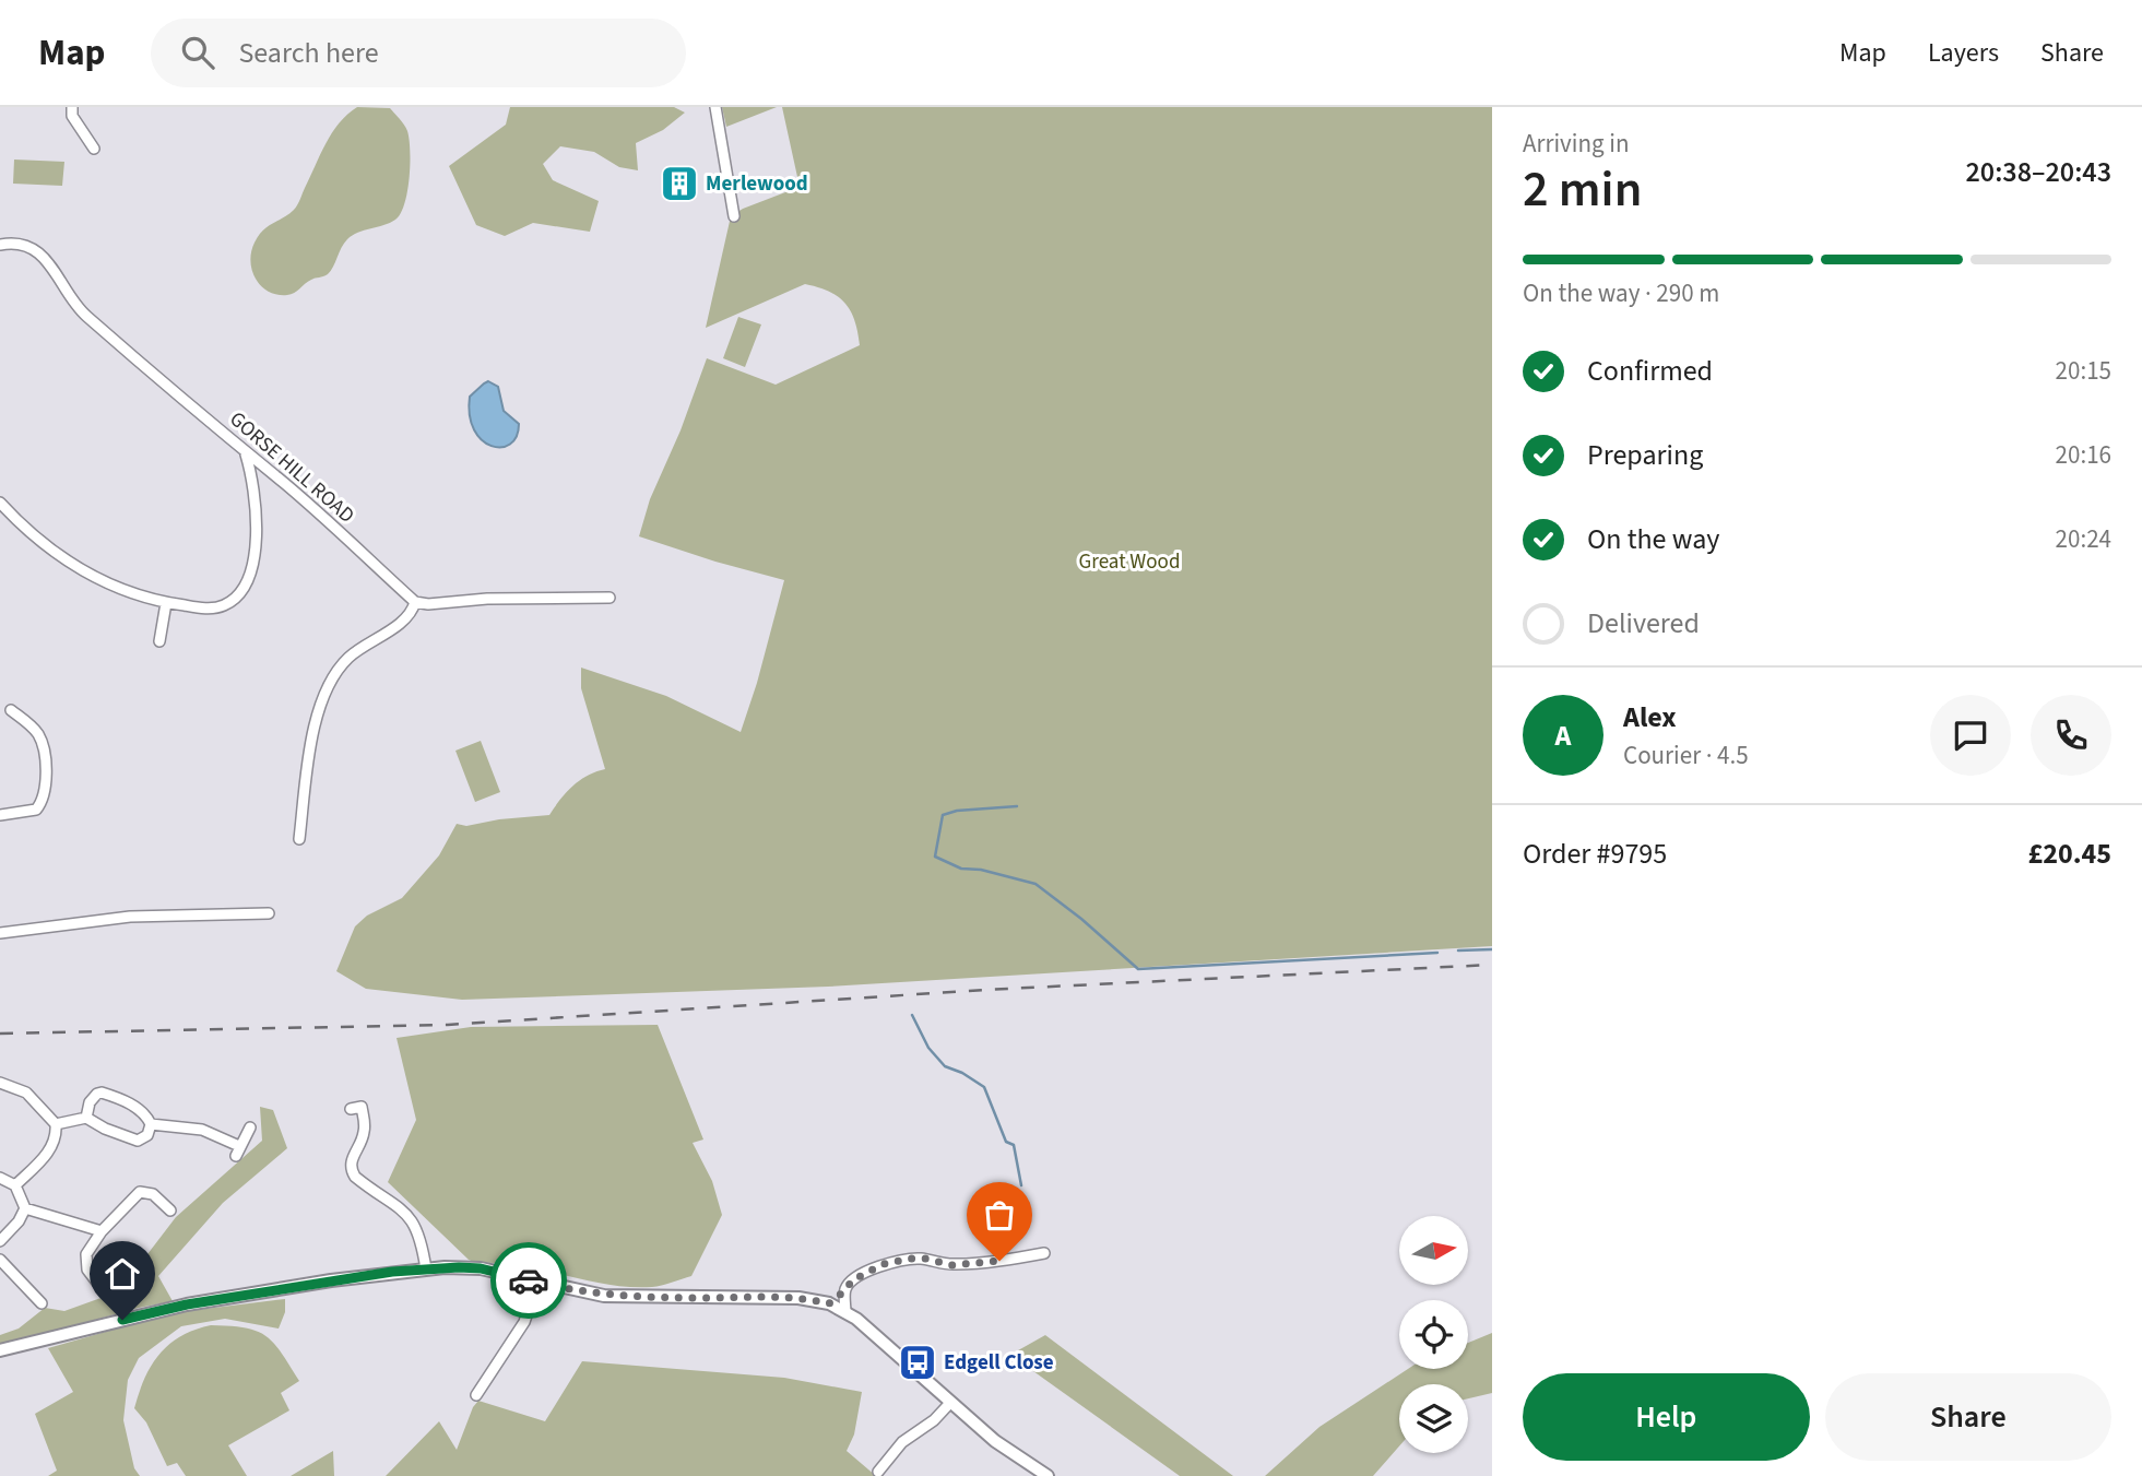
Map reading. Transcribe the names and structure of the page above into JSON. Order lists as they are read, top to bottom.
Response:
{
  "streets": {
    "street": ["GORSE HILL ROAD"]
  },
  "parks": ["Great Wood"],
  "places": {
    "building": ["Merlewood"],
    "bus stop": ["Edgell Close"]
  },
  "north": "right",
  "page": {
    "header": "Map",
    "search": "Search here",
    "nav": ["Map", "Layers", "Share"],
    "heading": ["2 min", "Arriving in", "20:38–20:43"],
    "panel": [
      "Alex",
      "Courier · 4.5",
      "Order #9795",
      "£20.45"
    ],
    "bar": "On the way · 290 m",
    "list": [
      ["Confirmed", "20:15"],
      ["Preparing", "20:16"],
      ["On the way", "20:24"],
      "Delivered"
    ],
    "round": "A",
    "buttons": ["Help", "Share"]
  }
}
